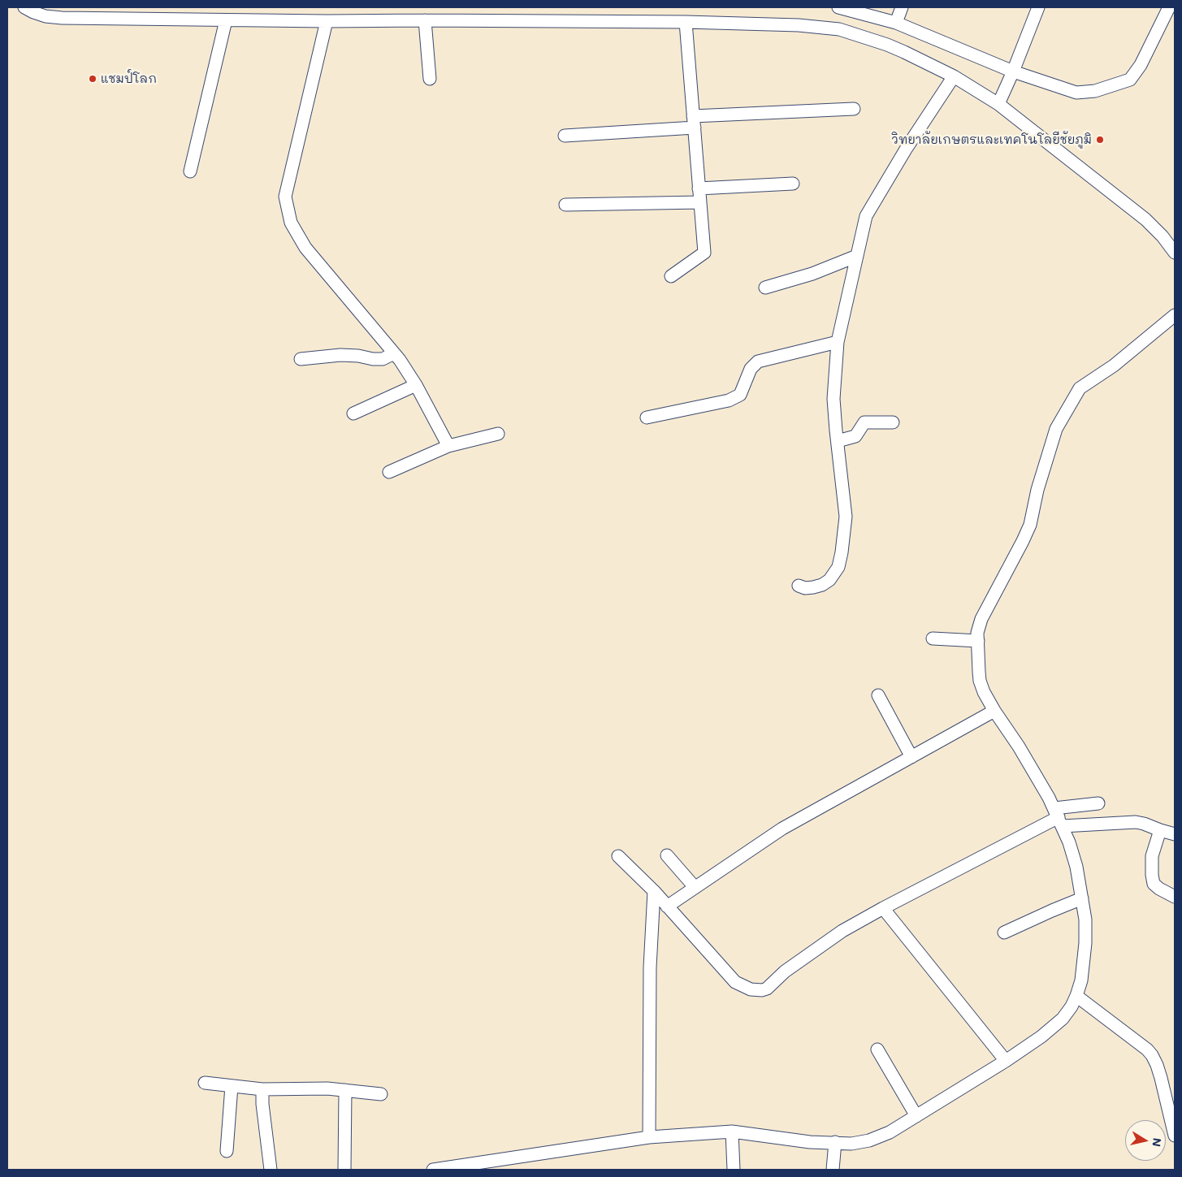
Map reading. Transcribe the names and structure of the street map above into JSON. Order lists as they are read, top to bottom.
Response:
{
  "places": ["แชมป์โลก", "วิทยาลัยเกษตรและเทคโนโลยีชัยภูมิ"],
  "north": "right"
}
